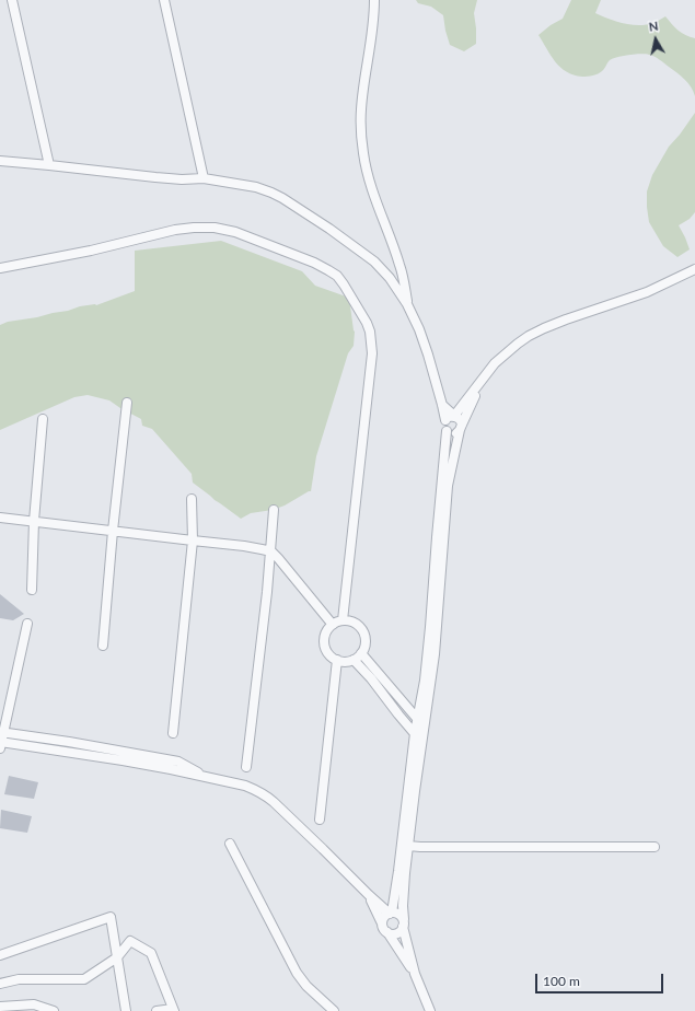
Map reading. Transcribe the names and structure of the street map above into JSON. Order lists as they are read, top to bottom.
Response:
{
  "scale_bar": "100 m",
  "north": "top"
}
